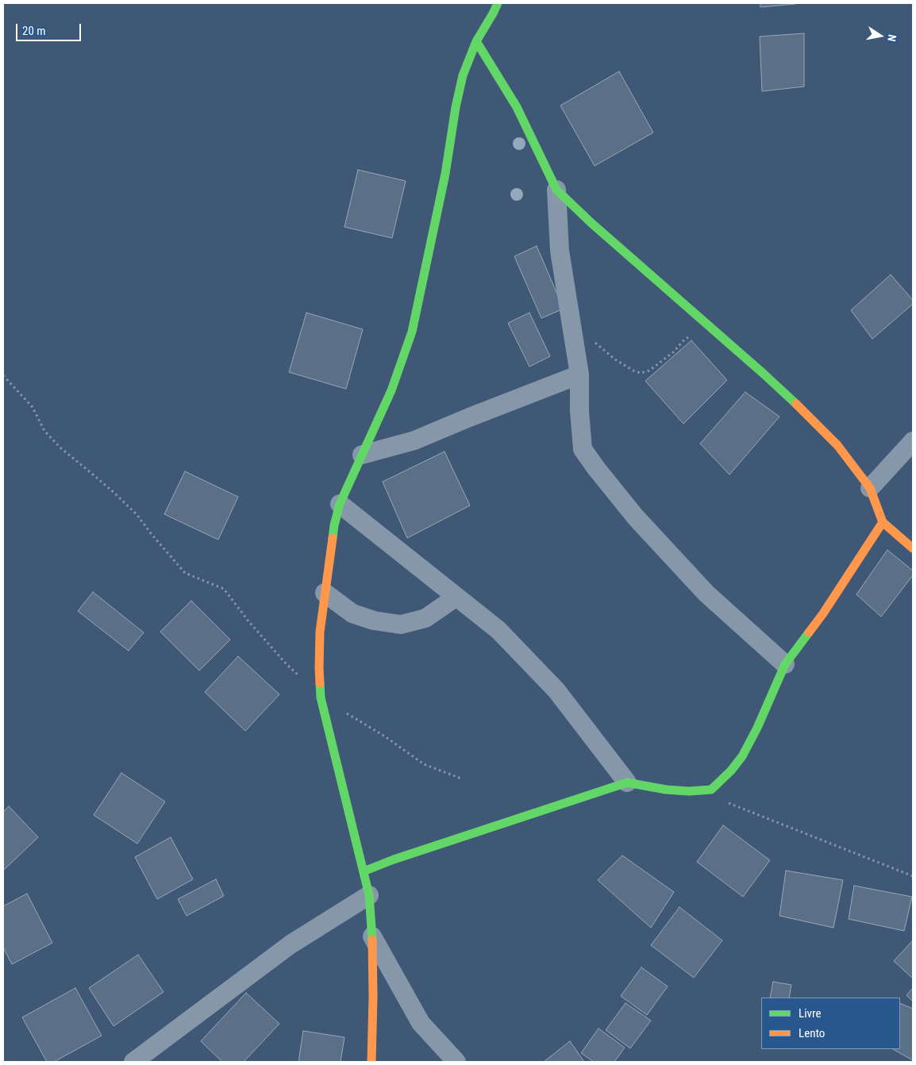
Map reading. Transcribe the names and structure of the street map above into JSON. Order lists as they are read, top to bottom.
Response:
{
  "legend": ["Livre", "Lento"],
  "scale_bar": "20 m",
  "north": "right"
}
